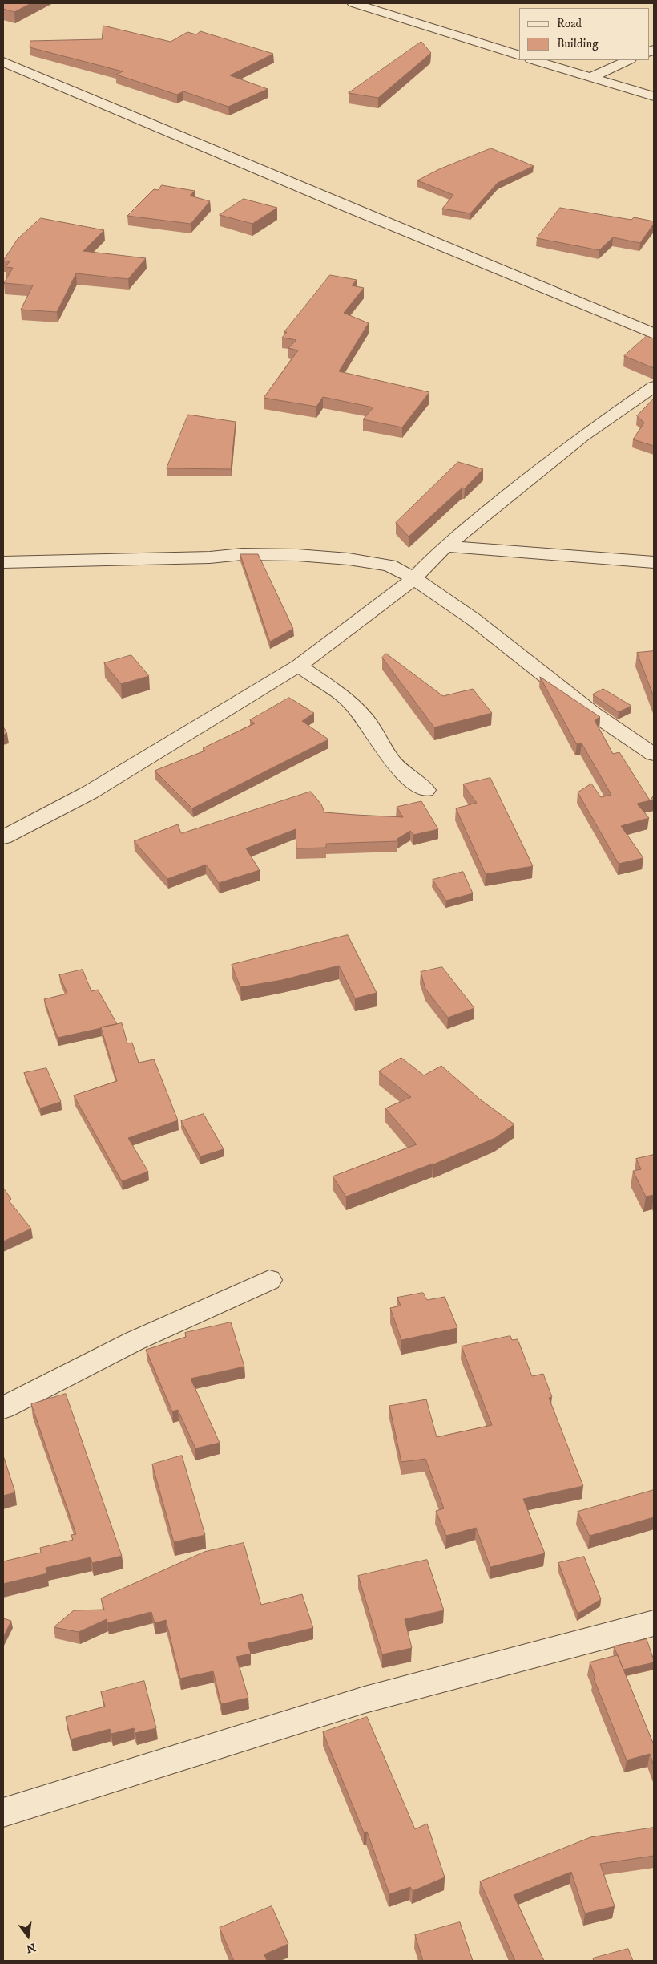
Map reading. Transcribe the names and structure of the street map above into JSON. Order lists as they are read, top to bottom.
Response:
{
  "legend": ["Road", "Building"],
  "north": "bottom"
}
